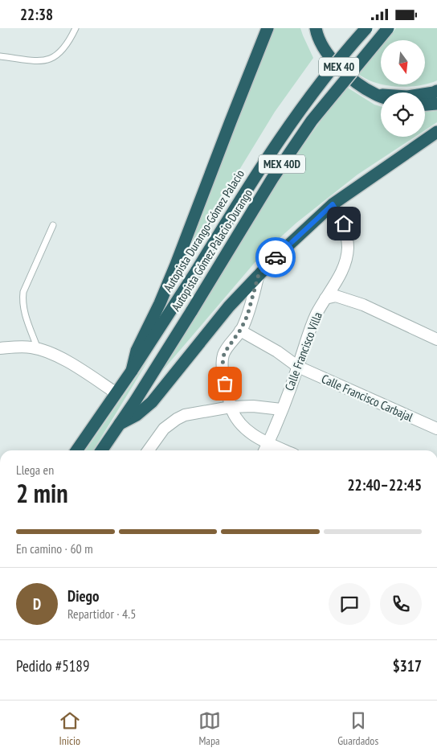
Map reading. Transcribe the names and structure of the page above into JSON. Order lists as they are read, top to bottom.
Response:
{
  "streets": {
    "highway": [
      "MEX 40",
      "MEX 40D",
      "Autopista Durango-Gómez Palacio",
      "Autopista Gómez Palacio-Durango"
    ],
    "street": ["Calle Francisco Villa", "Calle Francisco Carbajal"]
  },
  "crossings": [
    ["Calle Francisco Villa", "Calle Francisco Carbajal"]
  ],
  "north": "bottom",
  "page": {
    "status": "22:38",
    "heading": ["2 min", "Llega en", "22:40–22:45"],
    "panel": [
      "Diego",
      "Repartidor · 4.5",
      "Pedido #5189",
      "$317"
    ],
    "bar": "En camino · 60 m",
    "round": "D",
    "tabs": ["Inicio", "Mapa", "Guardados"]
  }
}
